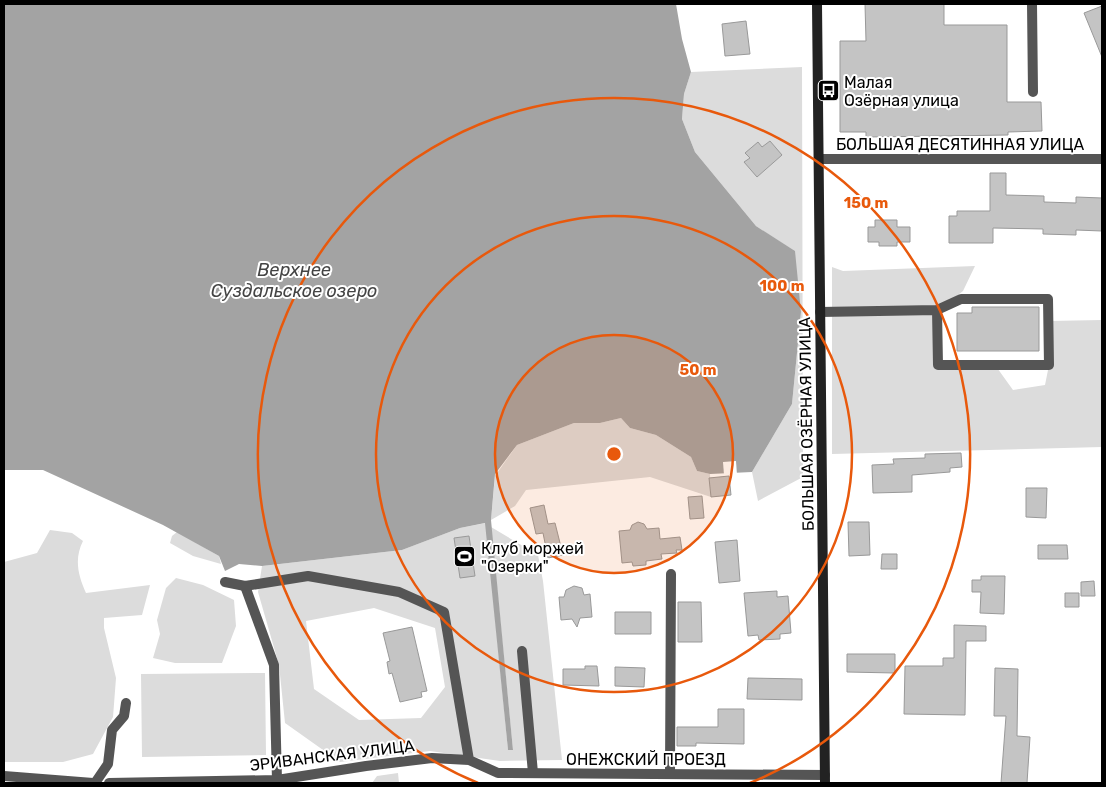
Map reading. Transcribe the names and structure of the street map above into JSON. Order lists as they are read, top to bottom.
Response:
{
  "streets": {
    "street": [
      "БОЛЬШАЯ ДЕСЯТИННАЯ УЛИЦА",
      "БОЛЬШАЯ ОЗЁРНАЯ УЛИЦА",
      "ЭРИВАНСКАЯ УЛИЦА",
      "ОНЕЖСКИЙ ПРОЕЗД"
    ]
  },
  "crossings": [
    ["БОЛЬШАЯ ДЕСЯТИННАЯ УЛИЦА", "БОЛЬШАЯ ОЗЁРНАЯ УЛИЦА"],
    ["БОЛЬШАЯ ОЗЁРНАЯ УЛИЦА", "ОНЕЖСКИЙ ПРОЕЗД"],
    ["ЭРИВАНСКАЯ УЛИЦА", "ОНЕЖСКИЙ ПРОЕЗД"]
  ],
  "water": ["Верхнее Суздальское озеро"],
  "places": {
    "bus stop": ["Малая Озёрная улица"],
    "sports": ["Клуб моржей \"Озерки\""]
  },
  "rings": ["150 m", "100 m", "50 m"]
}
